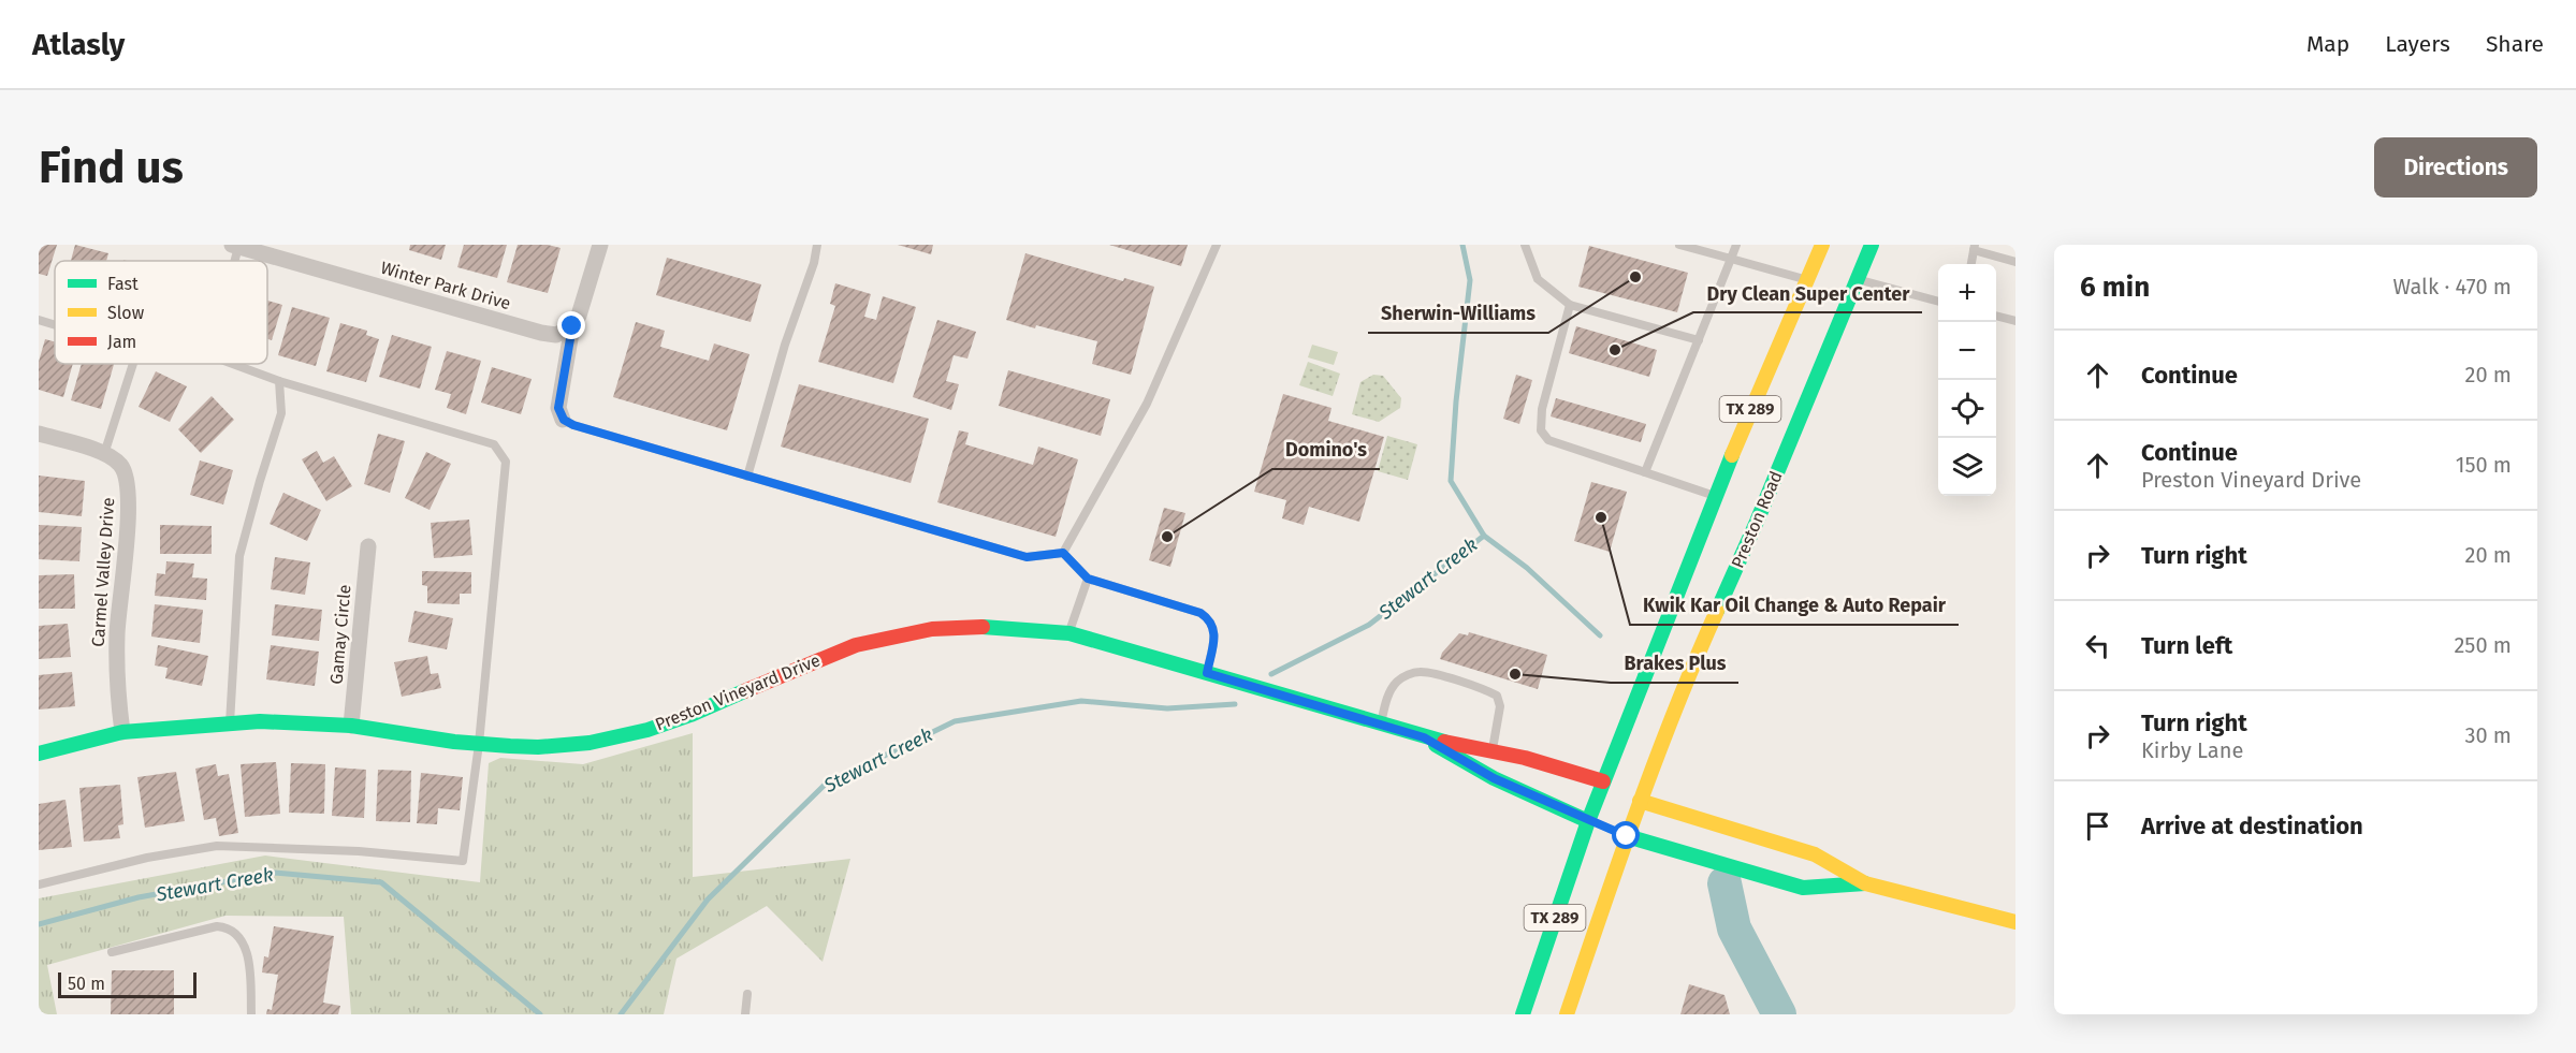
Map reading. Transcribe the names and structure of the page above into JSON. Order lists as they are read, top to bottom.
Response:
{
  "streets": {
    "street": [
      "Winter Park Drive",
      "TX 289",
      "Preston Road",
      "Carmel Valley Drive",
      "Gamay Circle",
      "Preston Vineyard Drive"
    ]
  },
  "crossings": [
    ["TX 289", "Preston Vineyard Drive"],
    ["Carmel Valley Drive", "Preston Vineyard Drive"],
    ["Gamay Circle", "Preston Vineyard Drive"]
  ],
  "water": ["Stewart Creek"],
  "places": [
    "Sherwin-Williams",
    "Dry Clean Super Center",
    "Kwik Kar Oil Change & Auto Repair",
    "Domino's",
    "Brakes Plus"
  ],
  "legend": ["Fast", "Slow", "Jam"],
  "scale_bar": "50 m",
  "page": {
    "header": "Atlasly",
    "nav": ["Map", "Layers", "Share"],
    "buttons": "Directions",
    "title": "Find us",
    "heading": ["6 min", "Walk · 470 m"],
    "map_buttons": ["+", "−"],
    "list": [
      ["Continue", "20 m"],
      ["Continue", "Preston Vineyard Drive", "150 m"],
      ["Turn right", "20 m"],
      ["Turn left", "250 m"],
      ["Turn right", "Kirby Lane", "30 m"],
      "Arrive at destination"
    ],
    "scale": "50 m"
  }
}
